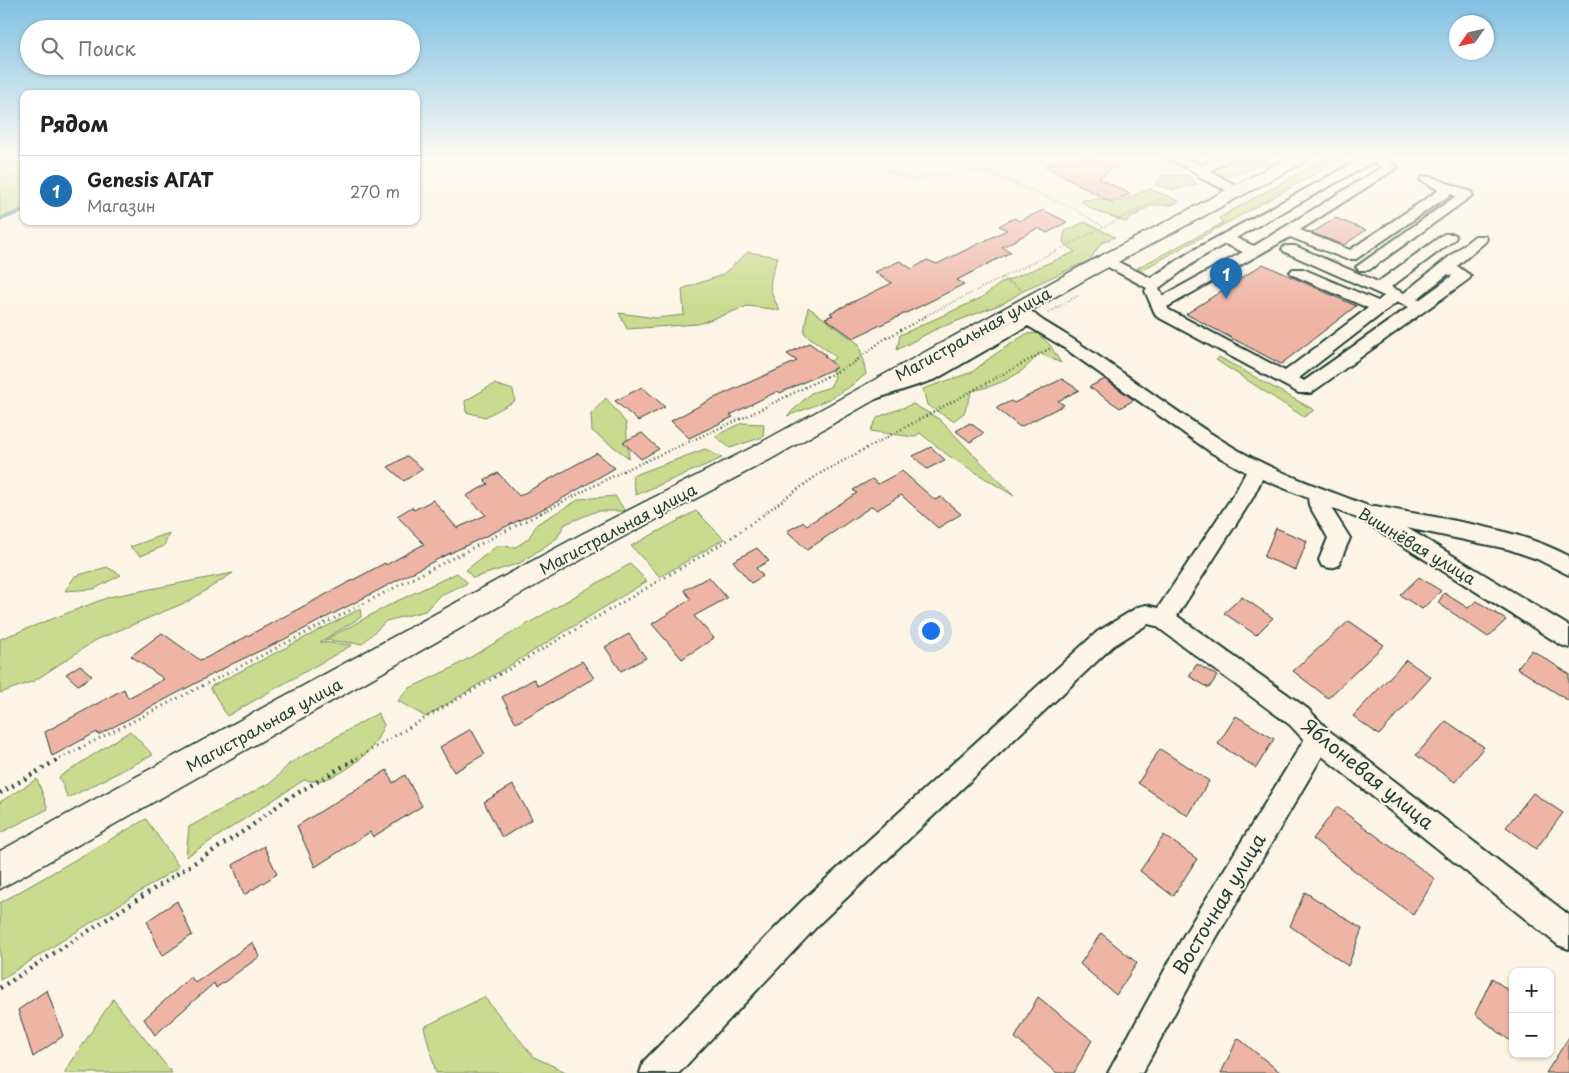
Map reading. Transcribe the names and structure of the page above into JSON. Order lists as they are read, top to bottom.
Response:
{
  "streets": {
    "main road": ["Магистральная улица"],
    "street": ["Вишнёвая улица", "Яблоневая улица", "Восточная улица"]
  },
  "crossings": [
    ["Магистральная улица", "Вишнёвая улица"],
    ["Яблоневая улица", "Восточная улица"]
  ],
  "north": "bottom left",
  "page": {
    "search": "Поиск",
    "heading": "Рядом",
    "list": [
      {
        "mark": "1",
        "name": "Genesis АГАТ",
        "note": "Магазин",
        "value": "270 m"
      }
    ],
    "pins": "1",
    "map_buttons": ["+", "−"]
  }
}
